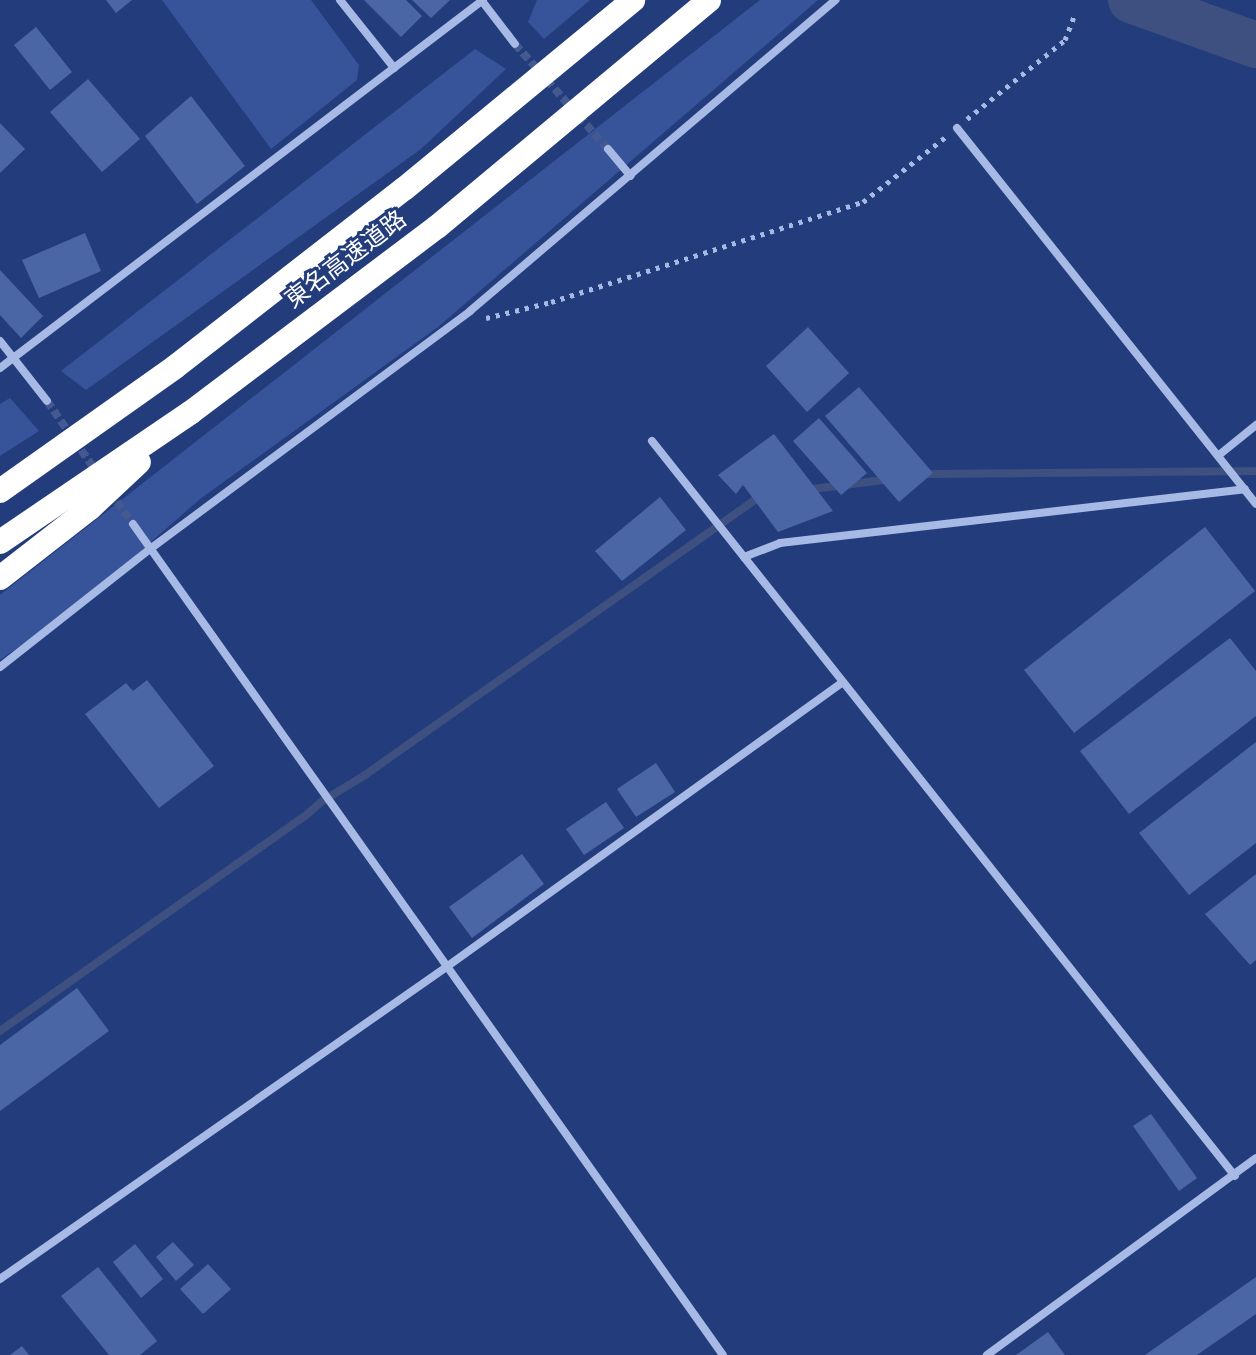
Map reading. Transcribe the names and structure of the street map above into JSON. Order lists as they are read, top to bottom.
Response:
{
  "streets": {
    "highway": ["東名高速道路"]
  }
}
